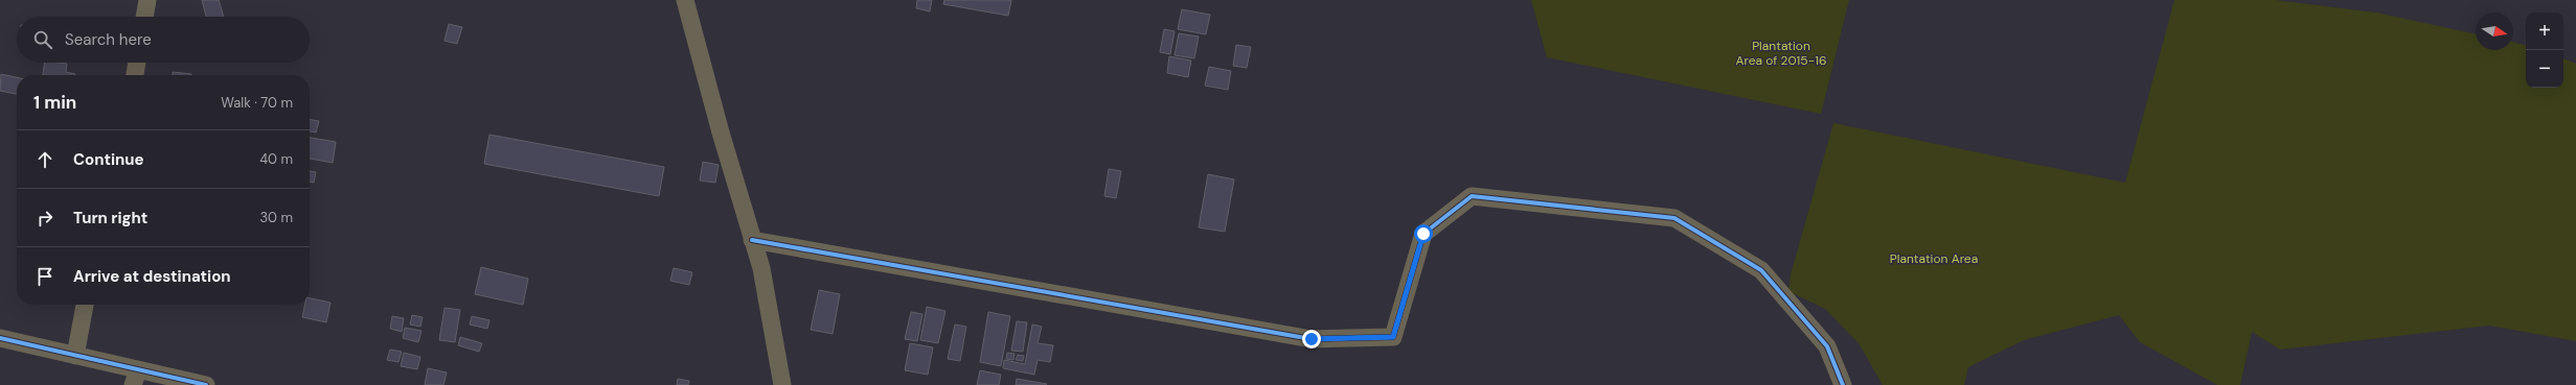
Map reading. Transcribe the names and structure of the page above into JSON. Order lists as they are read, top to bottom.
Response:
{
  "parks": ["Plantation Area of 2015-16", "Plantation Area"],
  "north": "right",
  "page": {
    "map_buttons": ["+", "−"],
    "search": "Search here",
    "heading": ["1 min", "Walk · 70 m"],
    "list": [
      ["Continue", "40 m"],
      ["Turn right", "30 m"],
      "Arrive at destination"
    ]
  }
}
